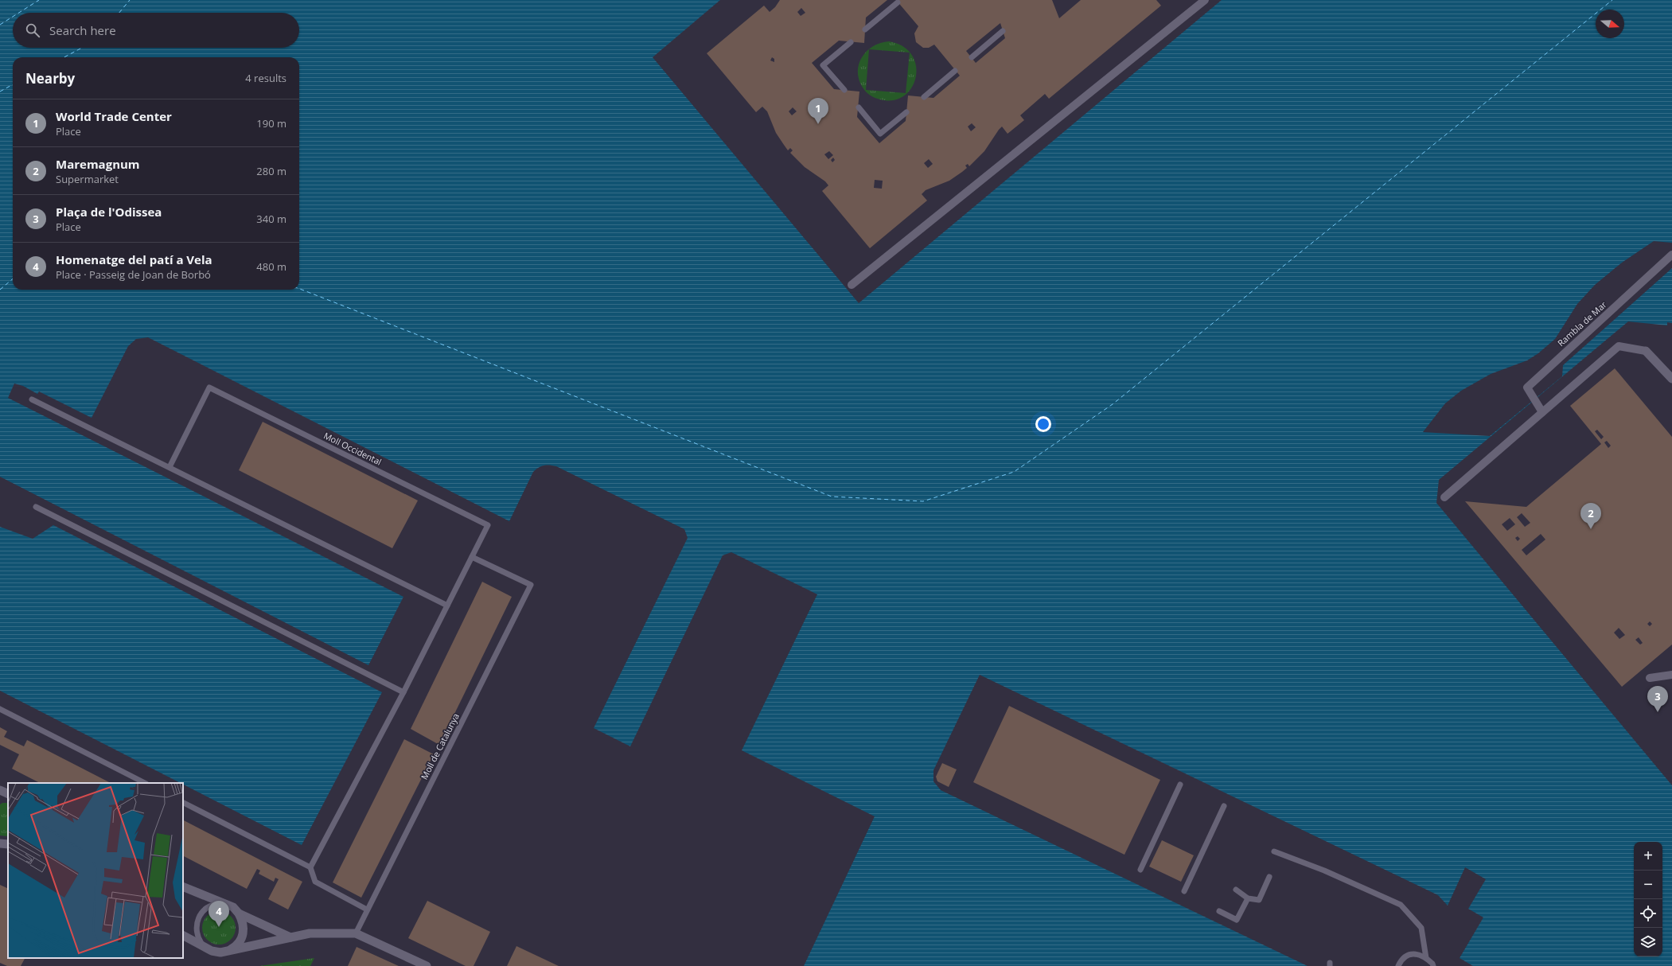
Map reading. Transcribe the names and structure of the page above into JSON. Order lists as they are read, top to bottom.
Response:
{
  "streets": {
    "street": ["Rambla de Mar"],
    "lane": ["Moll Occidental", "Moll de Catalunya"]
  },
  "crossings": [
    ["Moll Occidental", "Moll de Catalunya"]
  ],
  "north": "right",
  "page": {
    "search": "Search here",
    "heading": ["Nearby", "4 results"],
    "pins": [
      "1",
      "2",
      "3",
      "4"
    ],
    "list": [
      {
        "mark": "1",
        "name": "World Trade Center",
        "note": "Place",
        "value": "190 m"
      },
      {
        "mark": "2",
        "name": "Maremagnum",
        "note": "Supermarket",
        "value": "280 m"
      },
      {
        "mark": "3",
        "name": "Plaça de l'Odissea",
        "note": "Place",
        "value": "340 m"
      },
      {
        "mark": "4",
        "name": "Homenatge del patí a Vela",
        "note": "Place · Passeig de Joan de Borbó",
        "value": "480 m"
      }
    ],
    "map_buttons": ["+", "−"]
  }
}
